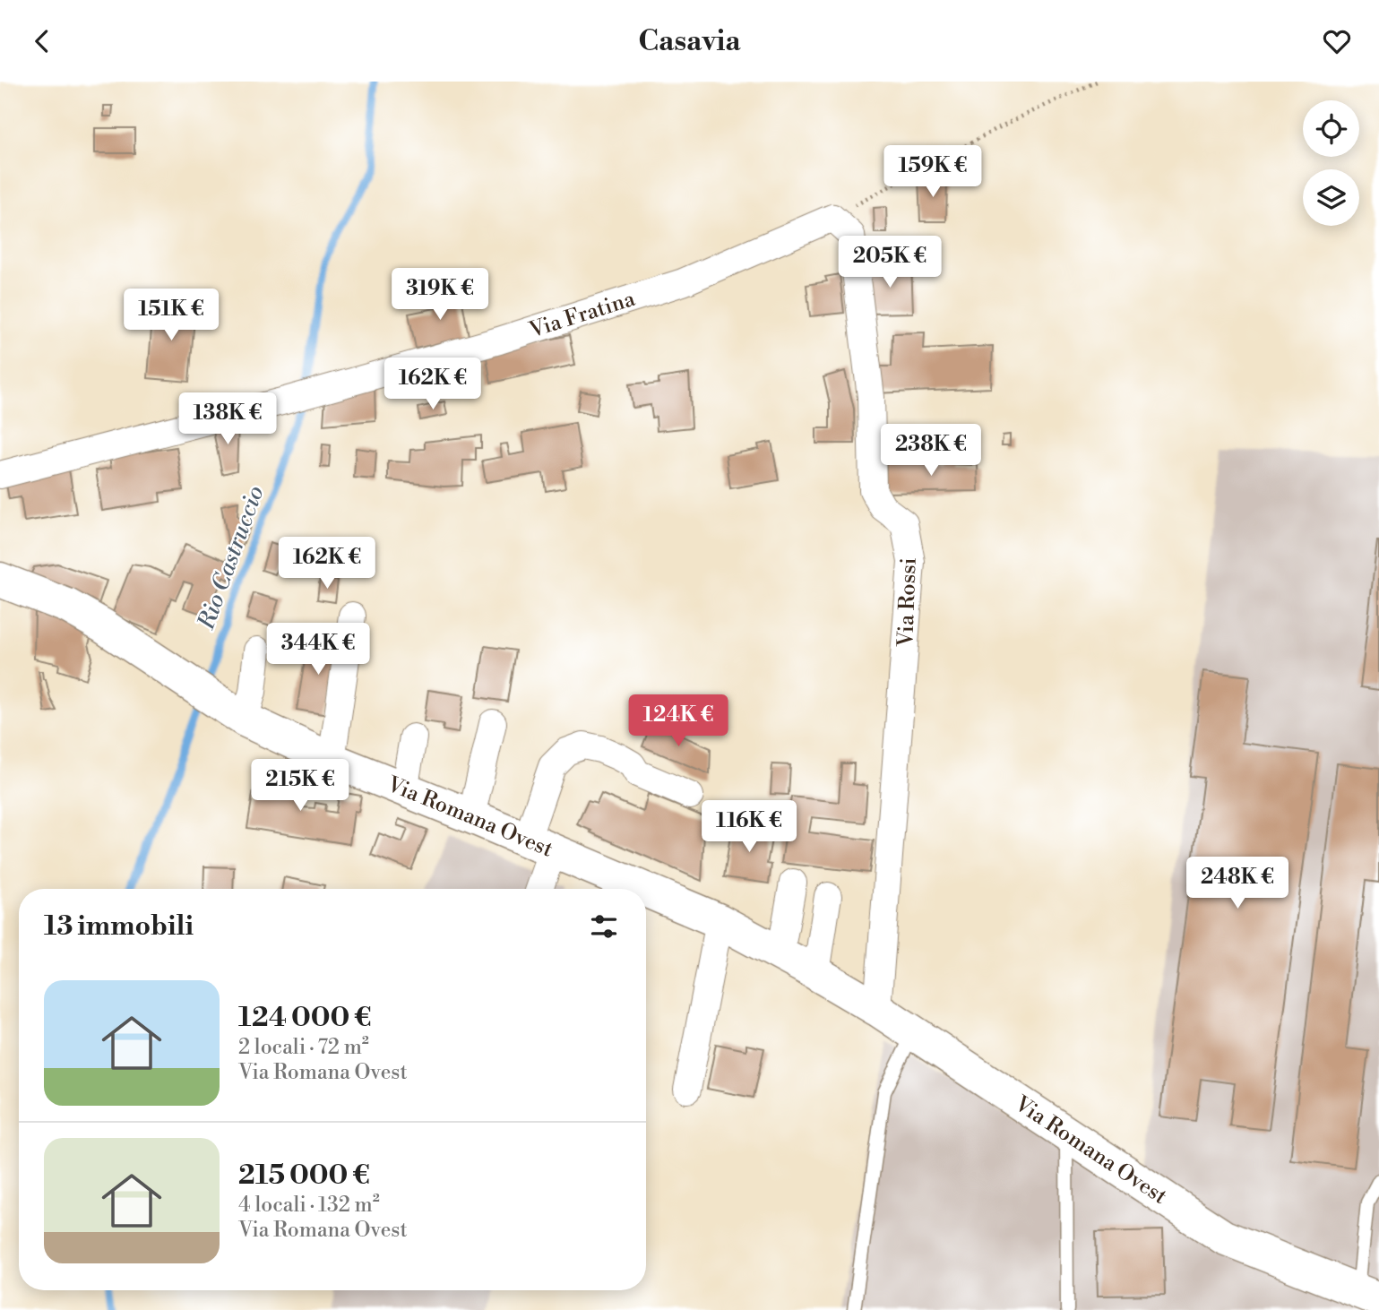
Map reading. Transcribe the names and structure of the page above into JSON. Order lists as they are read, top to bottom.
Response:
{
  "streets": {
    "street": ["Via Fratina", "Via Rossi", "Via Romana Ovest"]
  },
  "crossings": [
    ["Via Fratina", "Via Rossi"],
    ["Via Rossi", "Via Romana Ovest"]
  ],
  "water": ["Rio Castruccio"],
  "page": {
    "header": "Casavia",
    "price": [
      "159K €",
      "205K €",
      "319K €",
      "151K €",
      "162K €",
      "138K €",
      "238K €",
      "162K €",
      "344K €",
      "124K €",
      "215K €",
      "116K €",
      "248K €"
    ],
    "heading": "13 immobili",
    "list": [
      {
        "name": "124 000 €",
        "note": "2 locali · 72 m² · Via Romana Ovest"
      },
      {
        "name": "215 000 €",
        "note": "4 locali · 132 m² · Via Romana Ovest"
      }
    ]
  }
}
